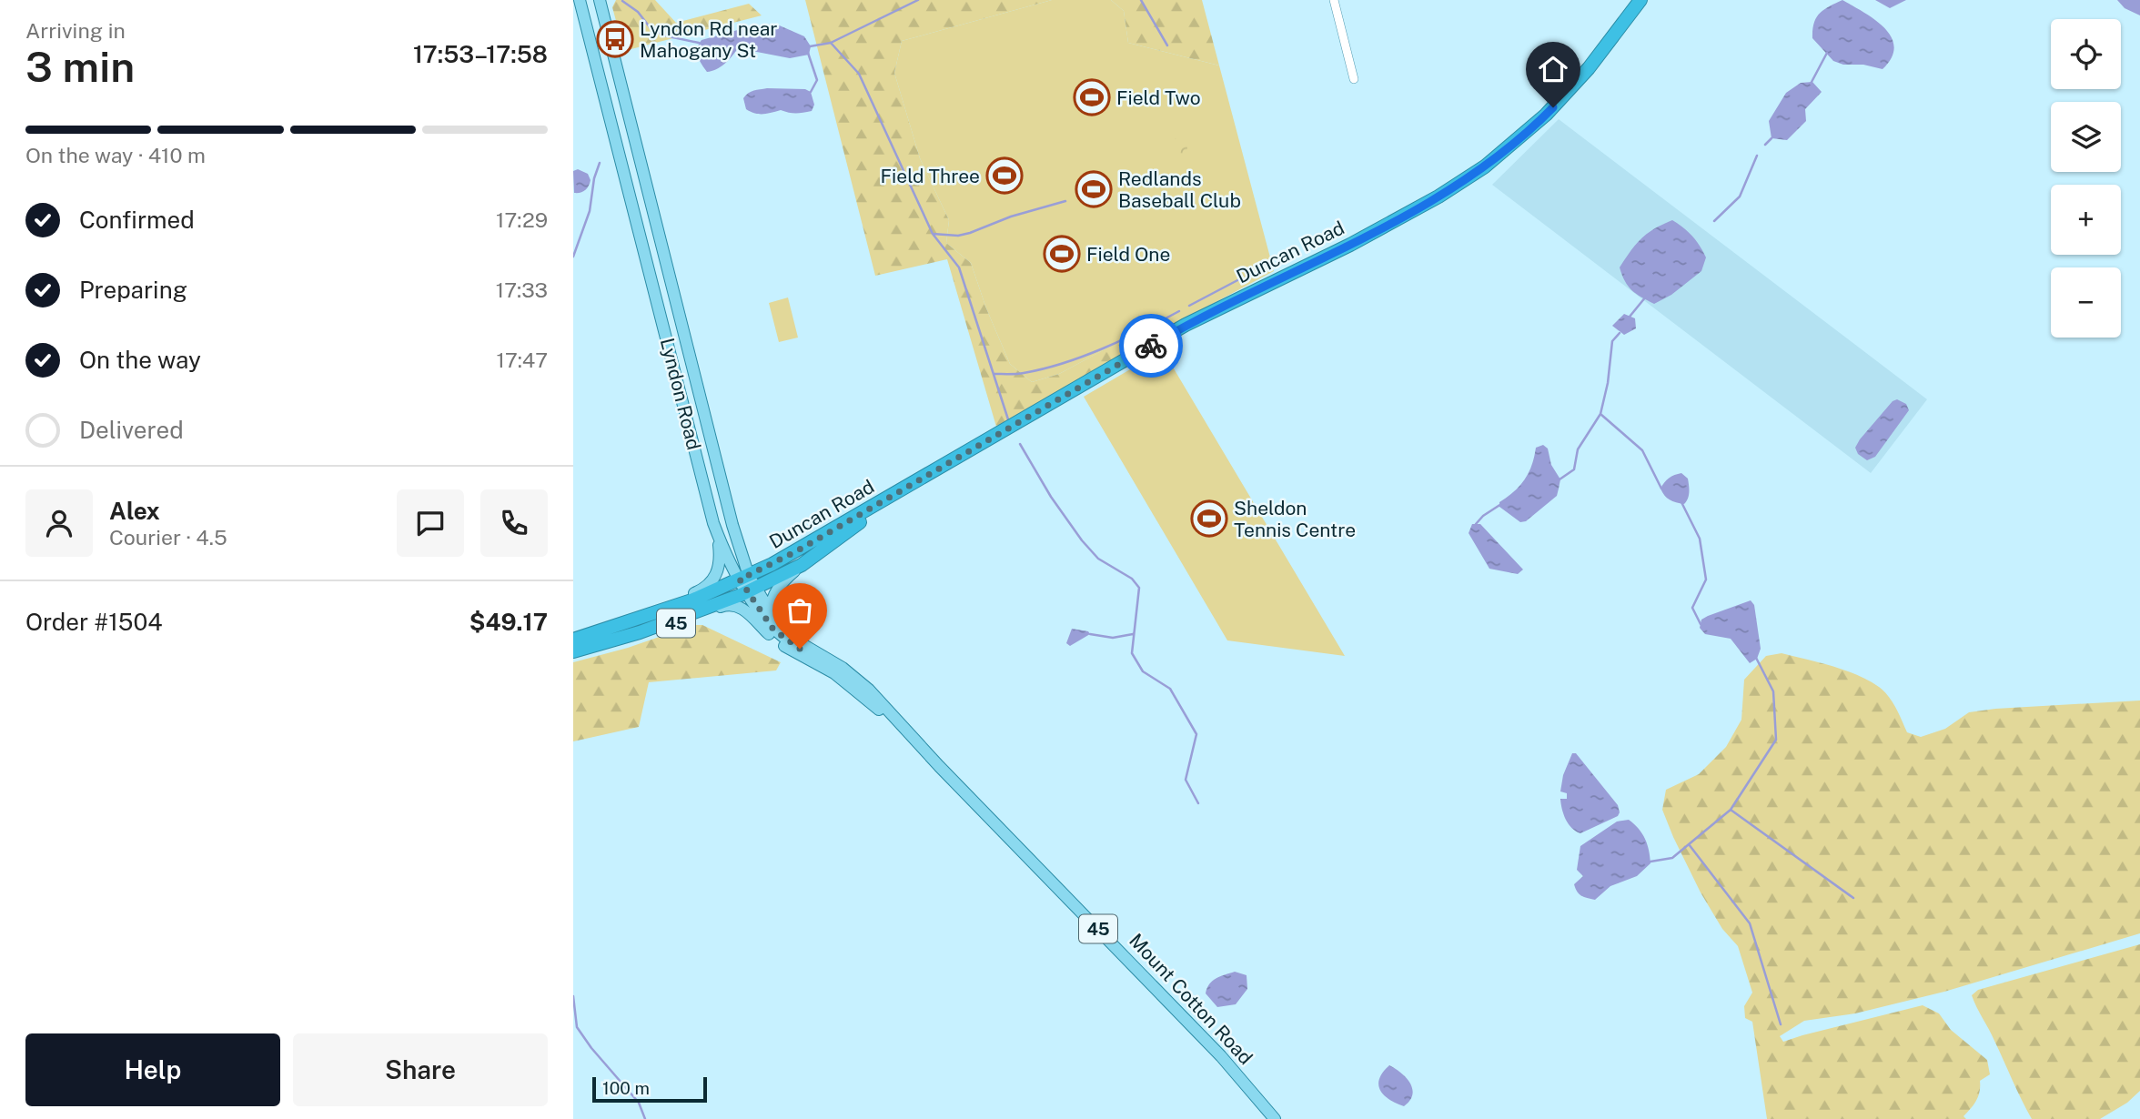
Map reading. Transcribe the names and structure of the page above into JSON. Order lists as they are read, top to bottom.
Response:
{
  "streets": {
    "highway": ["Duncan Road"],
    "main road": ["Lyndon Road", "45", "Mount Cotton Road"]
  },
  "crossings": [
    ["Duncan Road", "Lyndon Road"],
    ["Duncan Road", "Mount Cotton Road"],
    ["Lyndon Road", "Mount Cotton Road"]
  ],
  "places": {
    "bus stop": ["Lyndon Rd near Mahogany St"],
    "sports": [
      "Field Two",
      "Field Three",
      "Redlands Baseball Club",
      "Field One",
      "Sheldon Tennis Centre"
    ]
  },
  "scale_bar": "100 m",
  "page": {
    "heading": ["3 min", "Arriving in", "17:53–17:58"],
    "panel": [
      "Alex",
      "Courier · 4.5",
      "Order #1504",
      "$49.17"
    ],
    "map_buttons": ["+", "−"],
    "bar": "On the way · 410 m",
    "list": [
      ["Confirmed", "17:29"],
      ["Preparing", "17:33"],
      ["On the way", "17:47"],
      "Delivered"
    ],
    "buttons": ["Help", "Share"],
    "scale": "100 m"
  }
}
